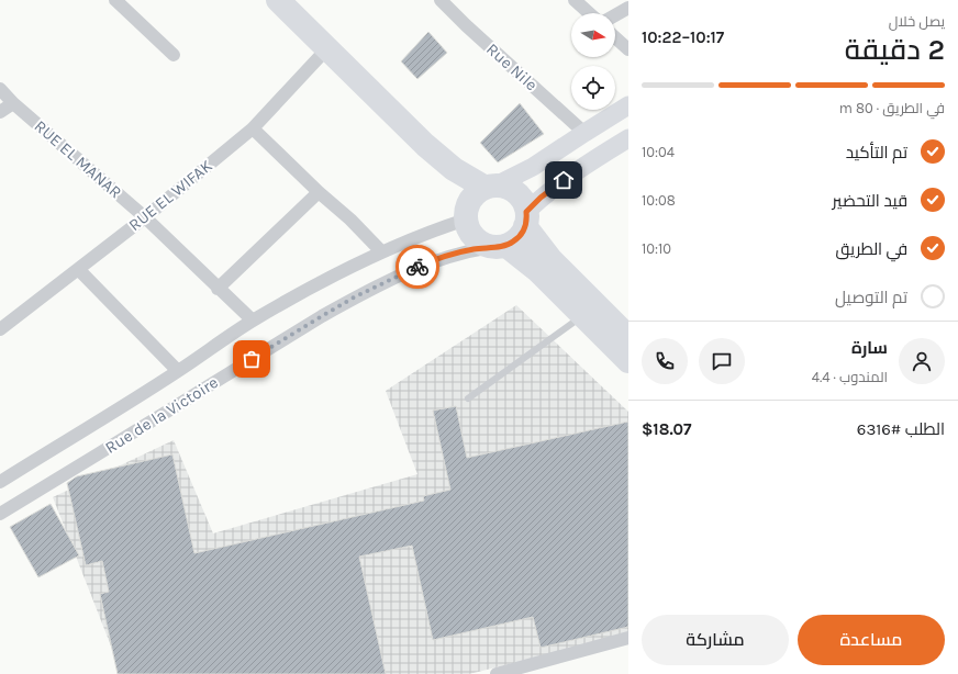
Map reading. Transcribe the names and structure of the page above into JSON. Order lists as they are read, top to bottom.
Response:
{
  "streets": {
    "street": [
      "Rue Nile",
      "RUE EL MANAR",
      "RUE EL WIFAK",
      "Rue de la Victoire"
    ]
  },
  "crossings": [
    ["RUE EL MANAR", "RUE EL WIFAK"],
    ["RUE EL MANAR", "Rue de la Victoire"]
  ],
  "north": "right",
  "page": {
    "heading": ["2 دقيقة", "يصل خلال", "10:17–10:22"],
    "panel": [
      "سارة",
      "المندوب · 4.4",
      "الطلب #6316",
      "$18.07"
    ],
    "bar": "في الطريق · 80 m",
    "list": [
      ["تم التأكيد", "10:04"],
      ["قيد التحضير", "10:08"],
      ["في الطريق", "10:10"],
      "تم التوصيل"
    ],
    "buttons": ["مساعدة", "مشاركة"]
  }
}
